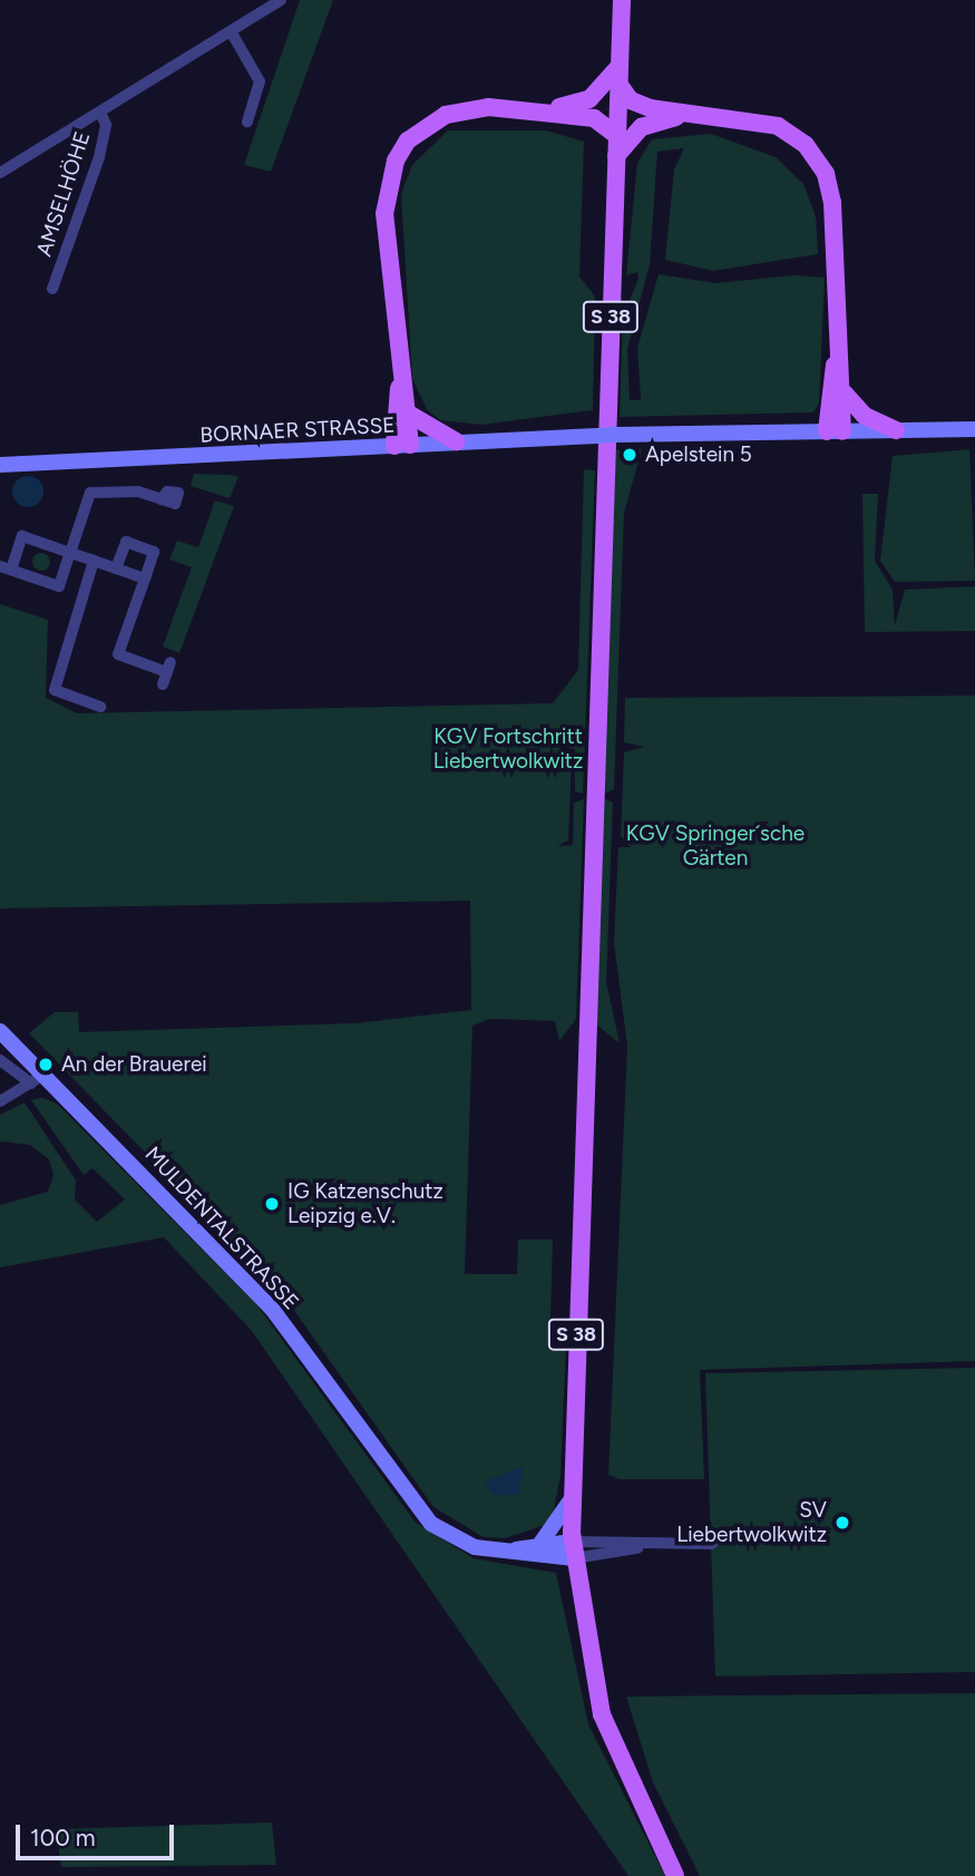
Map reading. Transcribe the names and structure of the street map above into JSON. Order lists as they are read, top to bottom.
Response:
{
  "streets": {
    "main road": ["S 38", "BORNAER STRASSE", "MULDENTALSTRASSE"],
    "street": ["AMSELHÖHE"]
  },
  "crossings": [
    ["S 38", "MULDENTALSTRASSE"]
  ],
  "parks": ["KGV Fortschritt Liebertwolkwitz", "KGV Springer´sche Gärten"],
  "places": [
    "Apelstein 5",
    "An der Brauerei",
    "IG Katzenschutz Leipzig e.V.",
    "SV Liebertwolkwitz"
  ],
  "scale_bar": "100 m"
}
